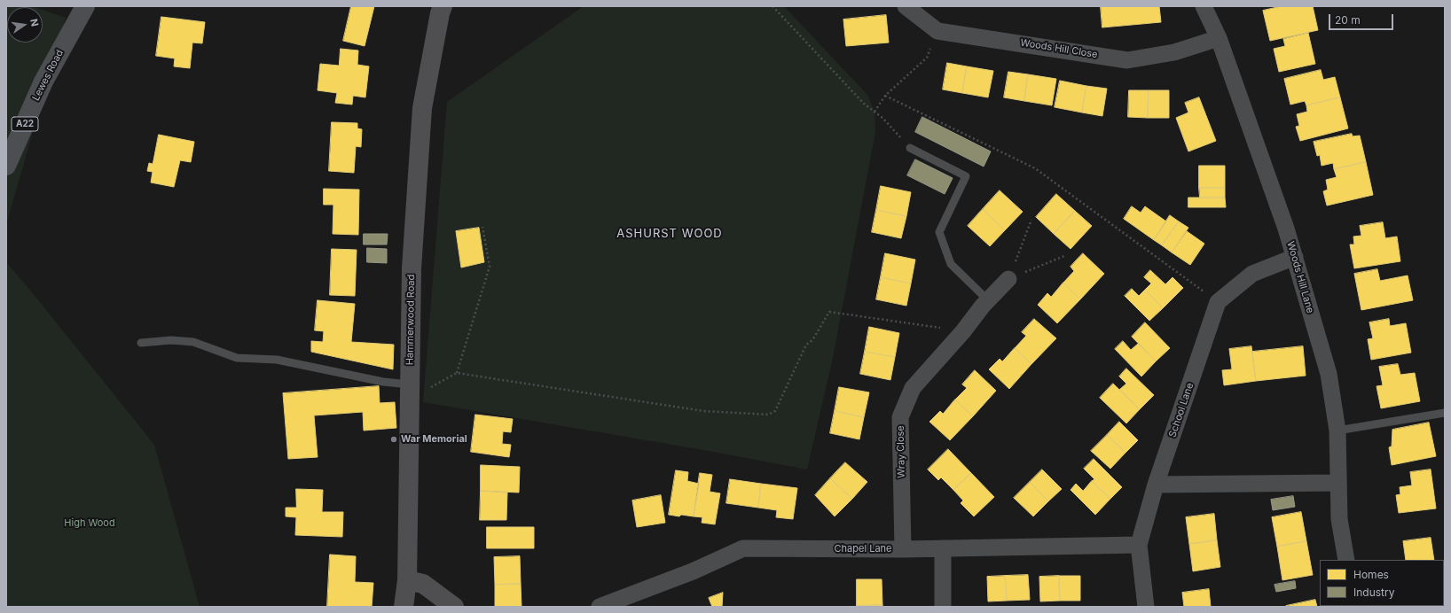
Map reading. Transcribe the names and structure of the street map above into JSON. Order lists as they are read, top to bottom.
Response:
{
  "streets": {
    "highway": ["Lewes Road", "A22"],
    "street": [
      "Woods Hill Close",
      "Woods Hill Lane",
      "Hammerwood Road",
      "School Lane",
      "Wray Close",
      "Chapel Lane"
    ]
  },
  "crossings": [
    ["Woods Hill Close", "Woods Hill Lane"],
    ["Woods Hill Lane", "School Lane"],
    ["School Lane", "Chapel Lane"],
    ["Wray Close", "Chapel Lane"]
  ],
  "districts": ["ASHURST WOOD"],
  "parks": ["High Wood"],
  "places": ["War Memorial"],
  "legend": ["Homes", "Industry"],
  "scale_bar": "20 m",
  "north": "right"
}
